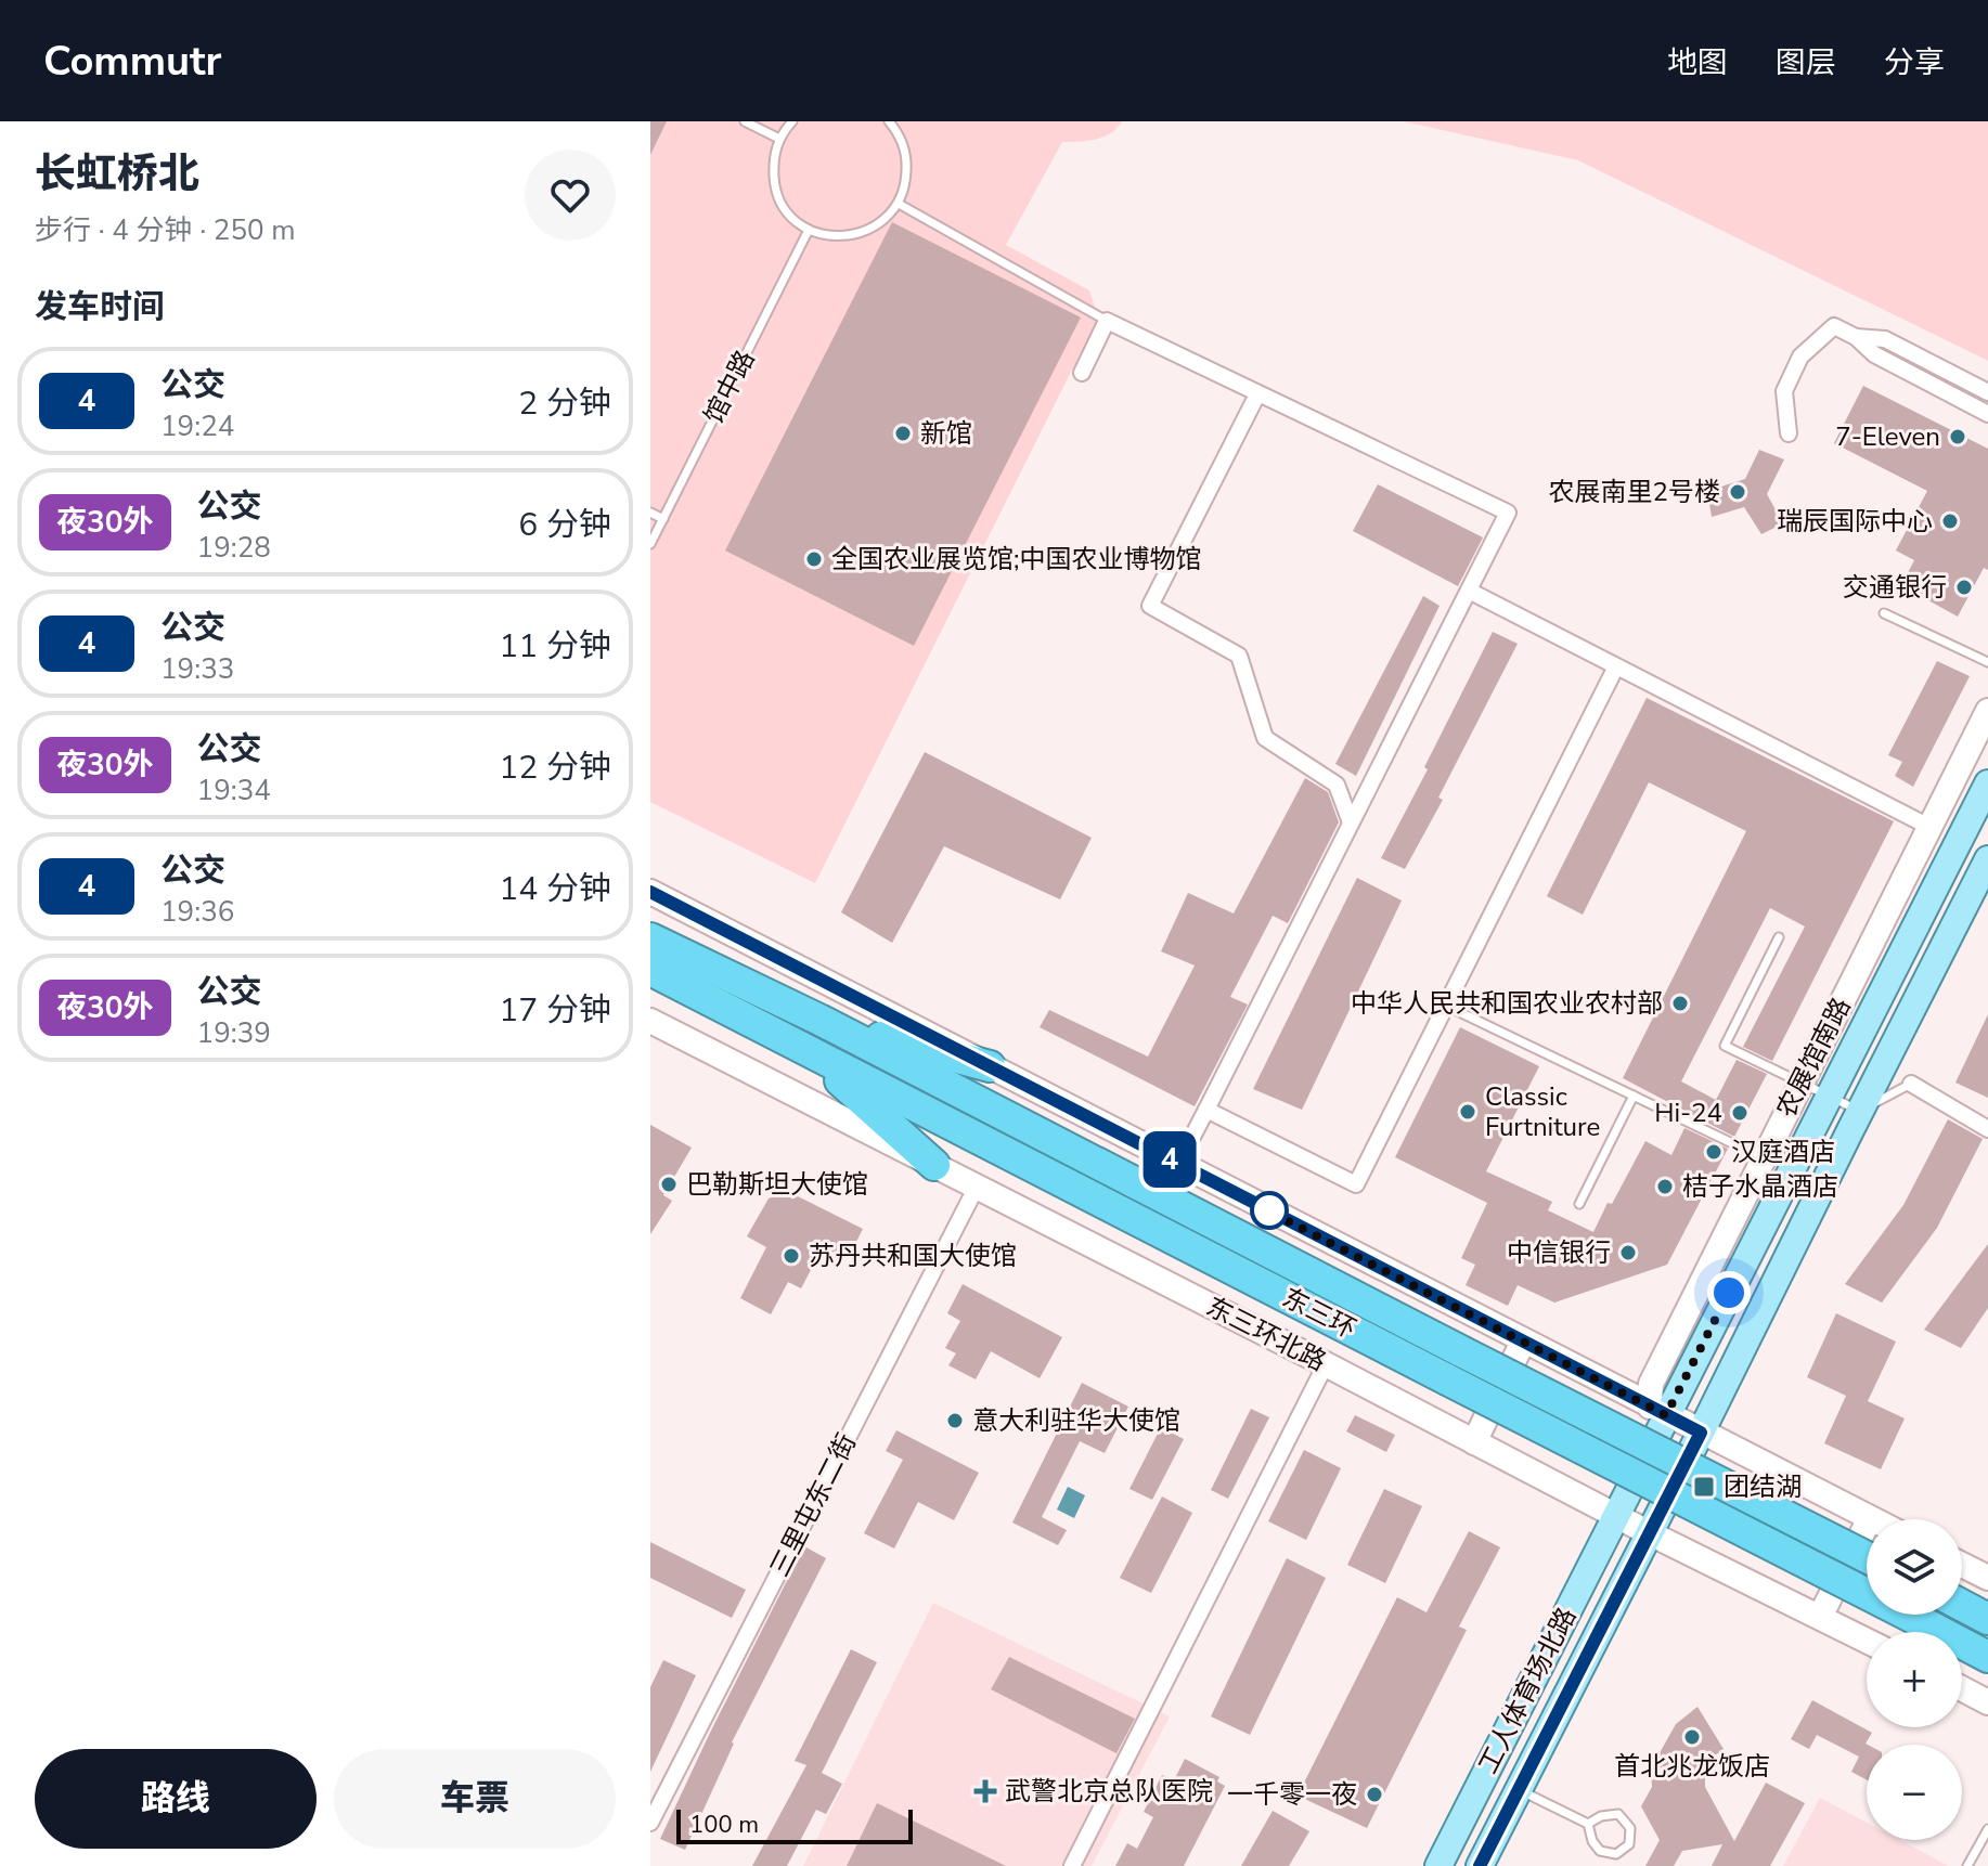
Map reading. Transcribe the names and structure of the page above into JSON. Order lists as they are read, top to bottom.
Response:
{
  "streets": {
    "highway": ["东三环"],
    "main road": ["农展馆南路", "工人体育场北路"],
    "street": ["东三环北路", "三里屯东二街"],
    "lane": ["馆中路"]
  },
  "crossings": [
    ["农展馆南路", "工人体育场北路"],
    ["东三环北路", "三里屯东二街"],
    ["东三环北路", "工人体育场北路"]
  ],
  "places": {
    "other": [
      "新馆",
      "7-Eleven",
      "农展南里2号楼",
      "瑞辰国际中心",
      "全国农业展览馆;中国农业博物馆",
      "交通银行",
      "中华人民共和国农业农村部",
      "Classic Furtniture",
      "Hi-24",
      "汉庭酒店",
      "巴勒斯坦大使馆",
      "桔子水晶酒店",
      "中信银行",
      "苏丹共和国大使馆",
      "意大利驻华大使馆",
      "首北兆龙饭店",
      "一千零一夜"
    ],
    "transit": ["团结湖"],
    "health": ["武警北京总队医院"]
  },
  "lines": ["bus line 4"],
  "scale_bar": "100 m",
  "page": {
    "header": "Commutr",
    "nav": ["地图", "图层", "分享"],
    "heading": [
      ["长虹桥北", "步行 · 4 分钟 · 250 m"],
      "发车时间"
    ],
    "on_map": "4",
    "list": [
      {
        "mark": "4",
        "name": "公交",
        "note": "19:24",
        "value": "2 分钟"
      },
      {
        "mark": "夜30外",
        "name": "公交",
        "note": "19:28",
        "value": "6 分钟"
      },
      {
        "mark": "4",
        "name": "公交",
        "note": "19:33",
        "value": "11 分钟"
      },
      {
        "mark": "夜30外",
        "name": "公交",
        "note": "19:34",
        "value": "12 分钟"
      },
      {
        "mark": "4",
        "name": "公交",
        "note": "19:36",
        "value": "14 分钟"
      },
      {
        "mark": "夜30外",
        "name": "公交",
        "note": "19:39",
        "value": "17 分钟"
      }
    ],
    "map_buttons": ["+", "−"],
    "buttons": ["路线", "车票"],
    "scale": "100 m"
  }
}
